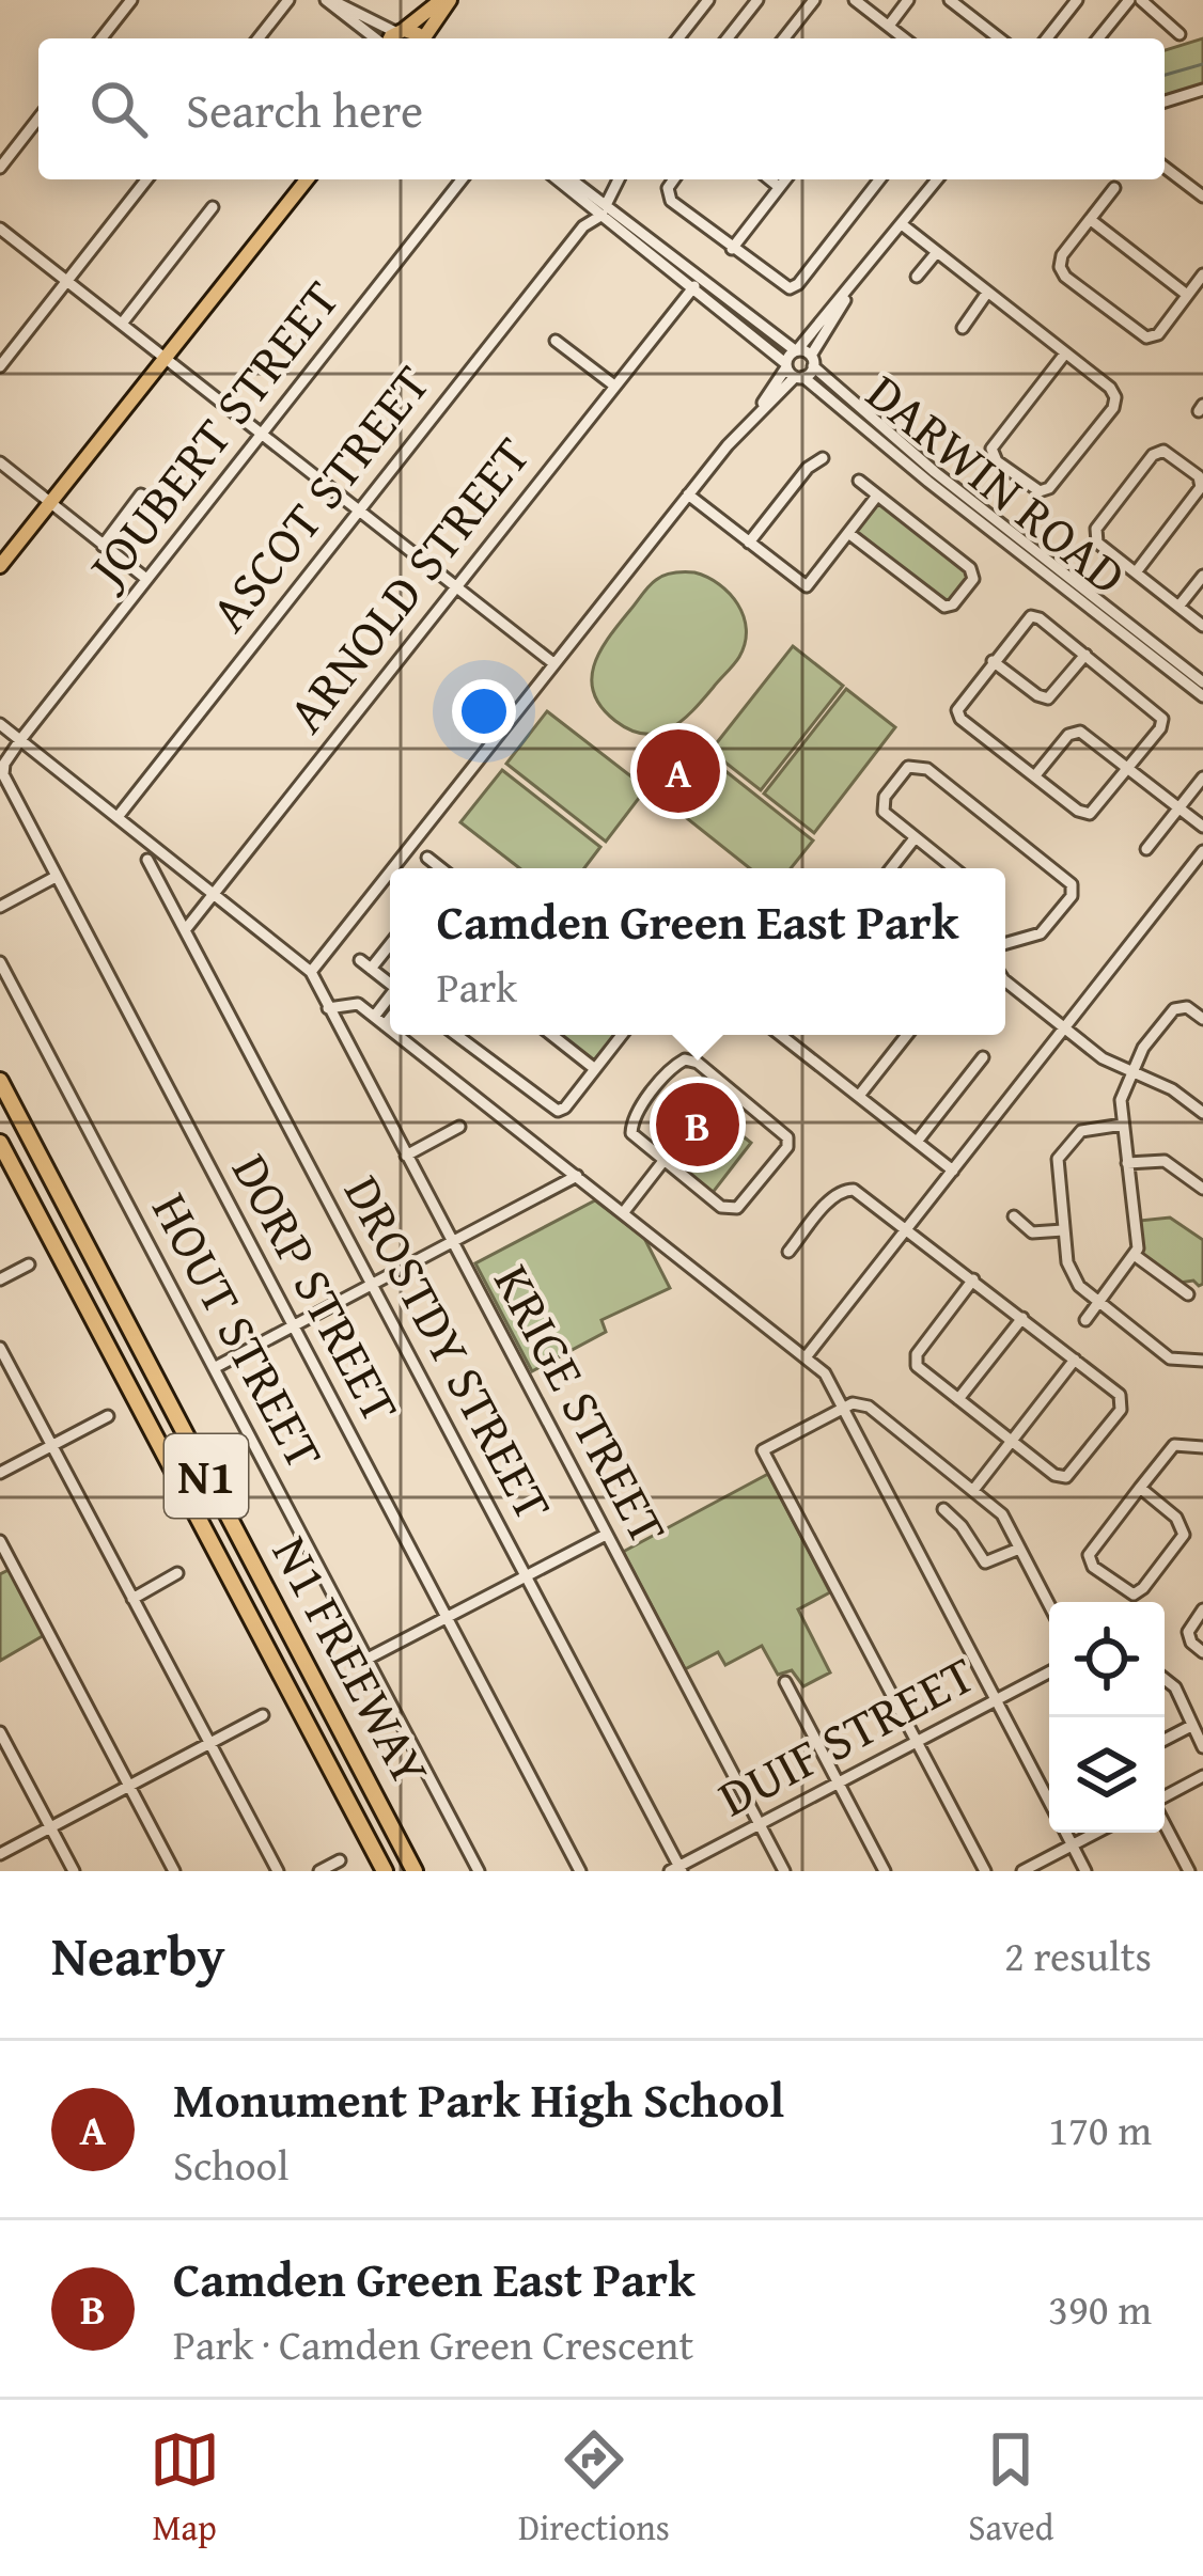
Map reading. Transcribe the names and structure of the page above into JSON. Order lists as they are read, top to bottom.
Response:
{
  "streets": {
    "highway": ["N1", "N1 FREEWAY"],
    "street": [
      "JOUBERT STREET",
      "DARWIN ROAD",
      "ASCOT STREET",
      "ARNOLD STREET",
      "DORP STREET",
      "HOUT STREET",
      "DROSTDY STREET",
      "KRIGE STREET",
      "DUIF STREET"
    ]
  },
  "crossings": [
    ["JOUBERT STREET", "DORP STREET"],
    ["DARWIN ROAD", "ASCOT STREET"],
    ["DARWIN ROAD", "ARNOLD STREET"],
    ["ARNOLD STREET", "DROSTDY STREET"],
    ["DROSTDY STREET", "DUIF STREET"],
    ["KRIGE STREET", "DUIF STREET"]
  ],
  "page": {
    "search": "Search here",
    "pins": ["A", "B"],
    "popup": ["Camden Green East Park", "Park"],
    "heading": ["Nearby", "2 results"],
    "list": [
      {
        "mark": "A",
        "name": "Monument Park High School",
        "note": "School",
        "value": "170 m"
      },
      {
        "mark": "B",
        "name": "Camden Green East Park",
        "note": "Park · Camden Green Crescent",
        "value": "390 m"
      }
    ],
    "nav": ["Map", "Directions", "Saved"]
  }
}
